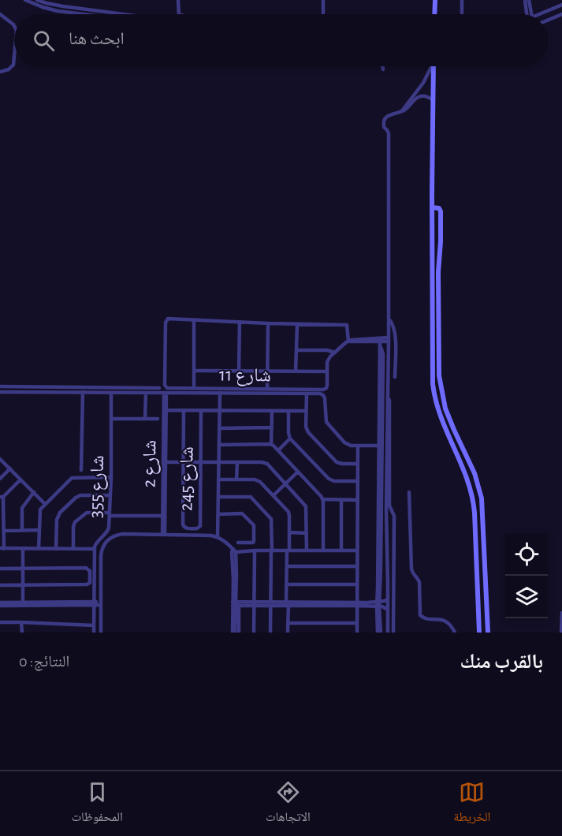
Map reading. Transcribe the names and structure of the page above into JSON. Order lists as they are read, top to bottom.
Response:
{
  "streets": {
    "street": [
      "شارع 11",
      "شارع 2",
      "شارع 245",
      "شارع 355"
    ]
  },
  "crossings": [
    ["شارع 11", "شارع 2"],
    ["شارع 11", "شارع 355"]
  ],
  "page": {
    "search": "ابحث هنا",
    "heading": ["بالقرب منك", "النتائج: 0"],
    "nav": ["الخريطة", "الاتجاهات", "المحفوظات"]
  }
}
